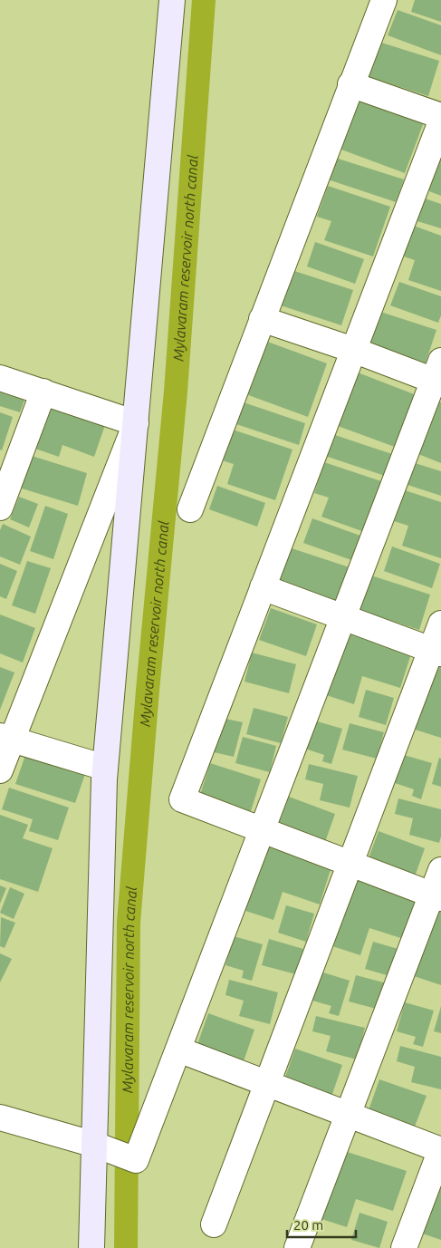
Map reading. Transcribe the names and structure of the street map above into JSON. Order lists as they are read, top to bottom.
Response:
{
  "water": ["Mylavaram reservoir north canal"],
  "scale_bar": "20 m"
}
